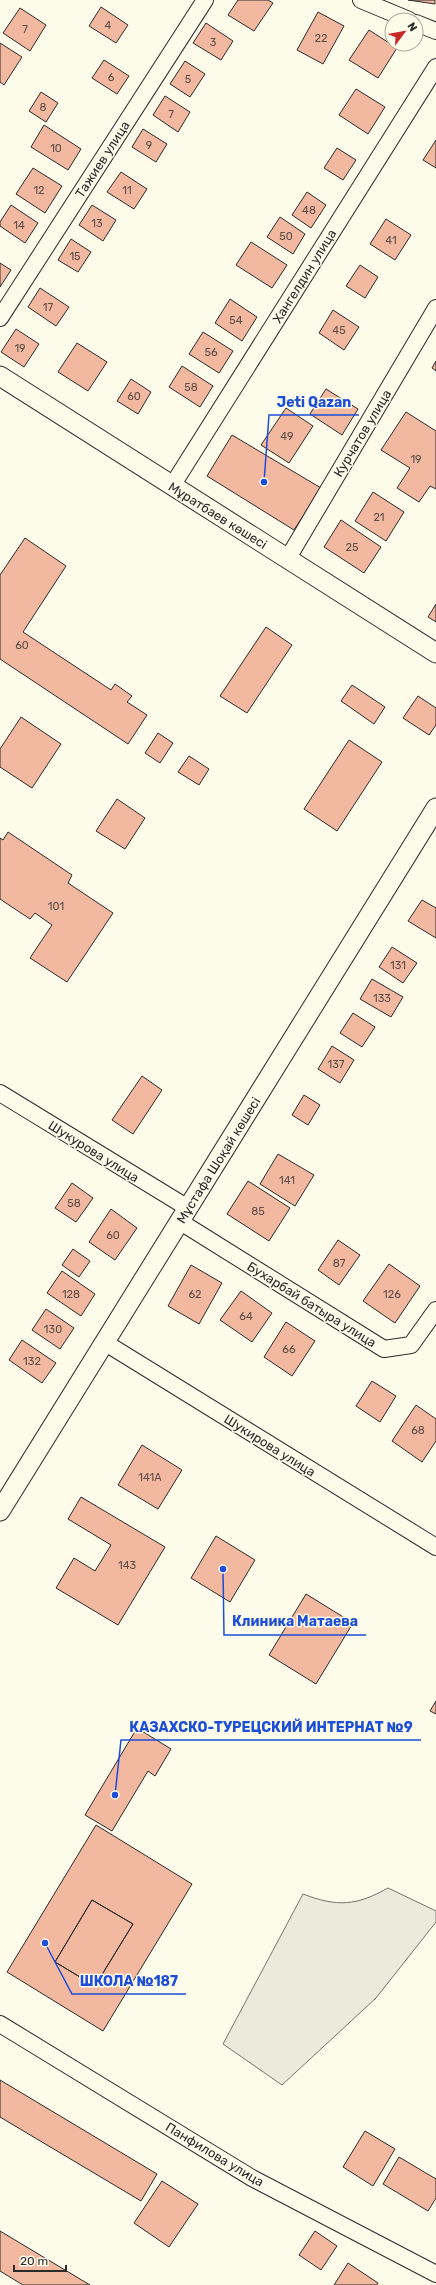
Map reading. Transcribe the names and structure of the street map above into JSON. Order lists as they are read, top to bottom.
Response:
{
  "streets": {
    "street": [
      "Тажиев улица",
      "Хангелдин улица",
      "Курчатов улица",
      "Мұратбаев көшесі",
      "Шукурова улица",
      "Мұстафа Шоқай көшесі",
      "Бухарбай батыра улица",
      "Шукирова улица",
      "Панфилова улица"
    ]
  },
  "crossings": [
    ["Хангелдин улица", "Мұратбаев көшесі"],
    ["Курчатов улица", "Мұратбаев көшесі"],
    ["Шукурова улица", "Мұстафа Шоқай көшесі"],
    ["Шукурова улица", "Бухарбай батыра улица"],
    ["Мұстафа Шоқай көшесі", "Бухарбай батыра улица"],
    ["Мұстафа Шоқай көшесі", "Шукирова улица"]
  ],
  "places": [
    "Jeti Qazan",
    "Клиника Матаева",
    "КАЗАХСКО-ТУРЕЦСКИЙ ИНТЕРНАТ №9",
    "ШКОЛА №187"
  ],
  "house_numbers": [
    "4",
    "7",
    "22",
    "3",
    "6",
    "5",
    "8",
    "7",
    "9",
    "10",
    "12",
    "11",
    "48",
    "13",
    "14",
    "50",
    "41",
    "15",
    "17",
    "54",
    "45",
    "19",
    "56",
    "58",
    "60",
    "49",
    "19",
    "21",
    "25",
    "60",
    "101",
    "131",
    "133",
    "137",
    "141",
    "58",
    "85",
    "60",
    "87",
    "128",
    "62",
    "126",
    "64",
    "130",
    "66",
    "132",
    "68",
    "141А",
    "143"
  ],
  "scale_bar": "20 m",
  "north": "top right"
}
